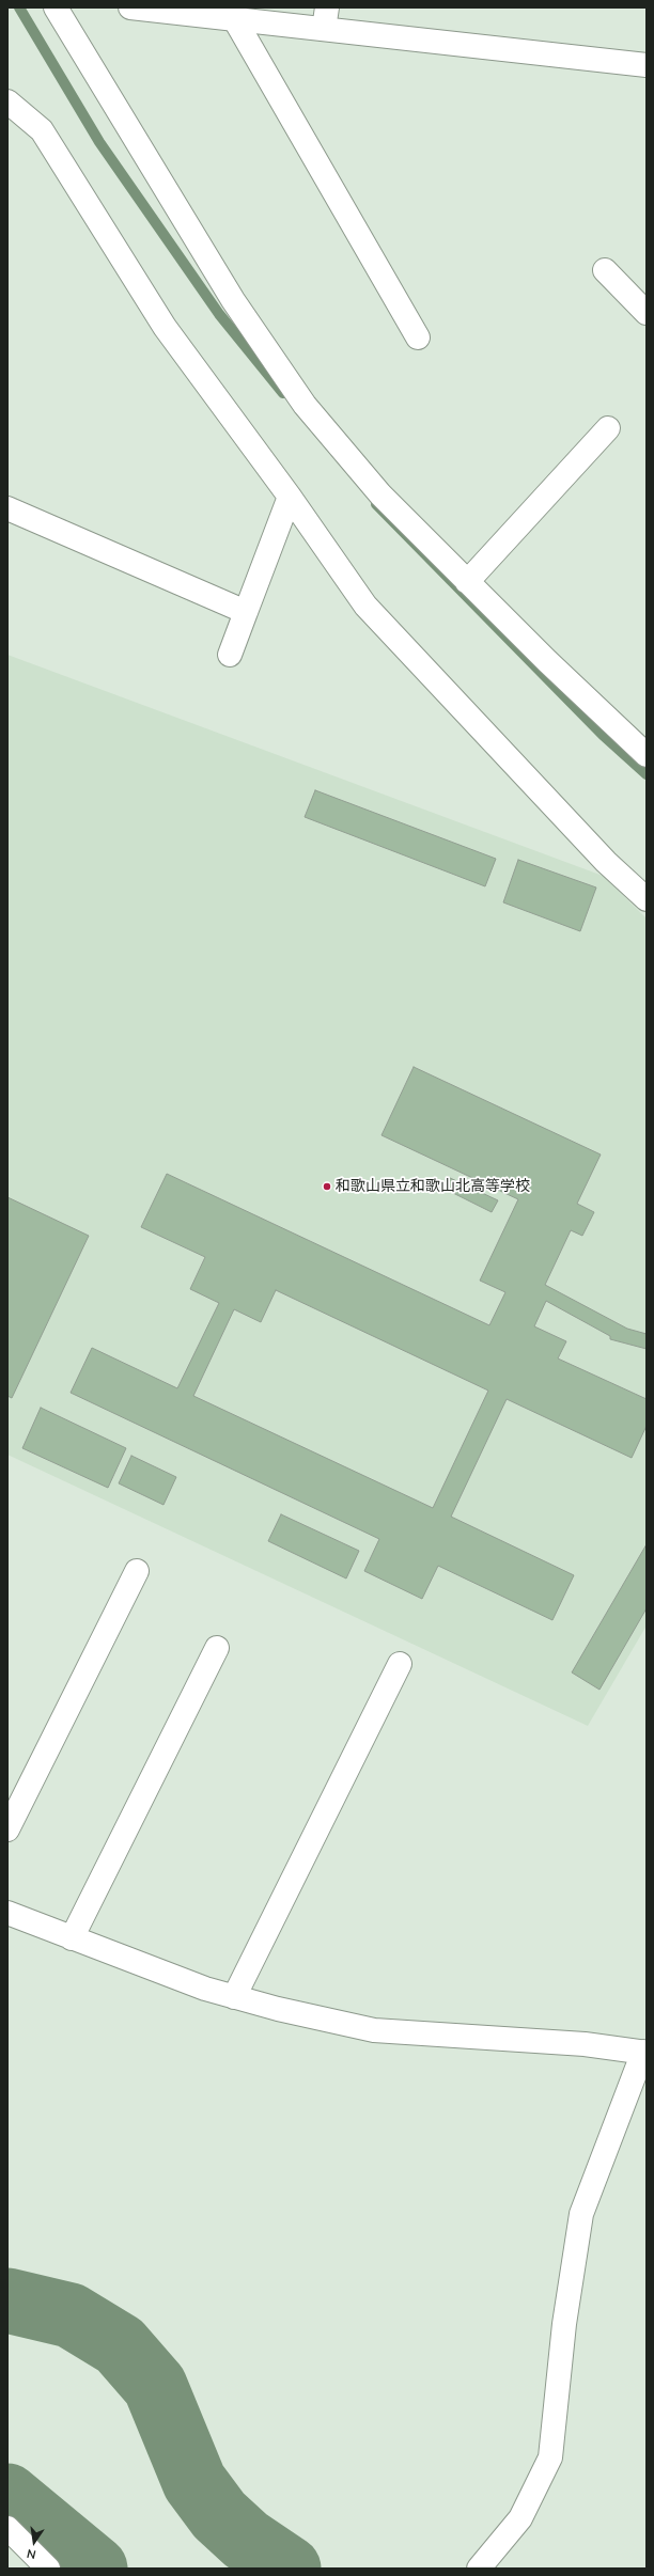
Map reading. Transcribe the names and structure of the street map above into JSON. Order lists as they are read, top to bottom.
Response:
{
  "places": ["和歌山県立和歌山北高等学校"],
  "north": "bottom"
}
